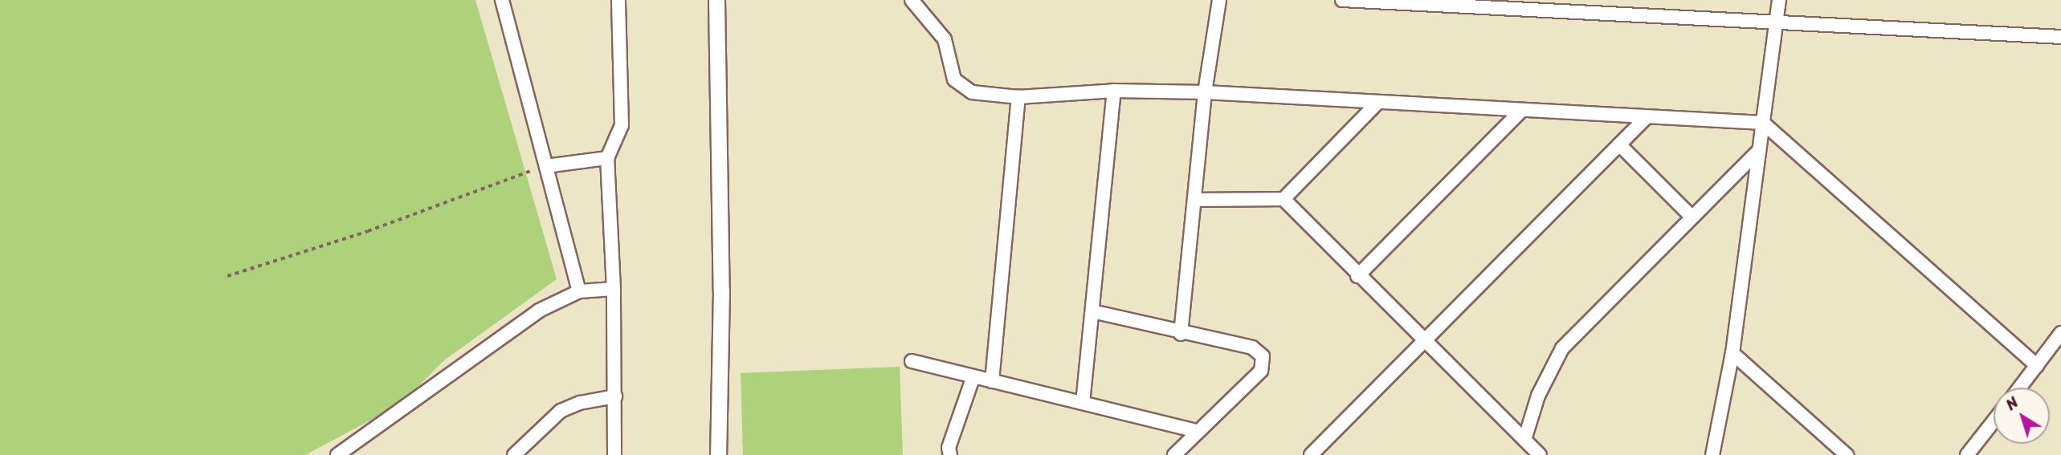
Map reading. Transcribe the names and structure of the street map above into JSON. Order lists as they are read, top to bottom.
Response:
{
  "north": "top left"
}
